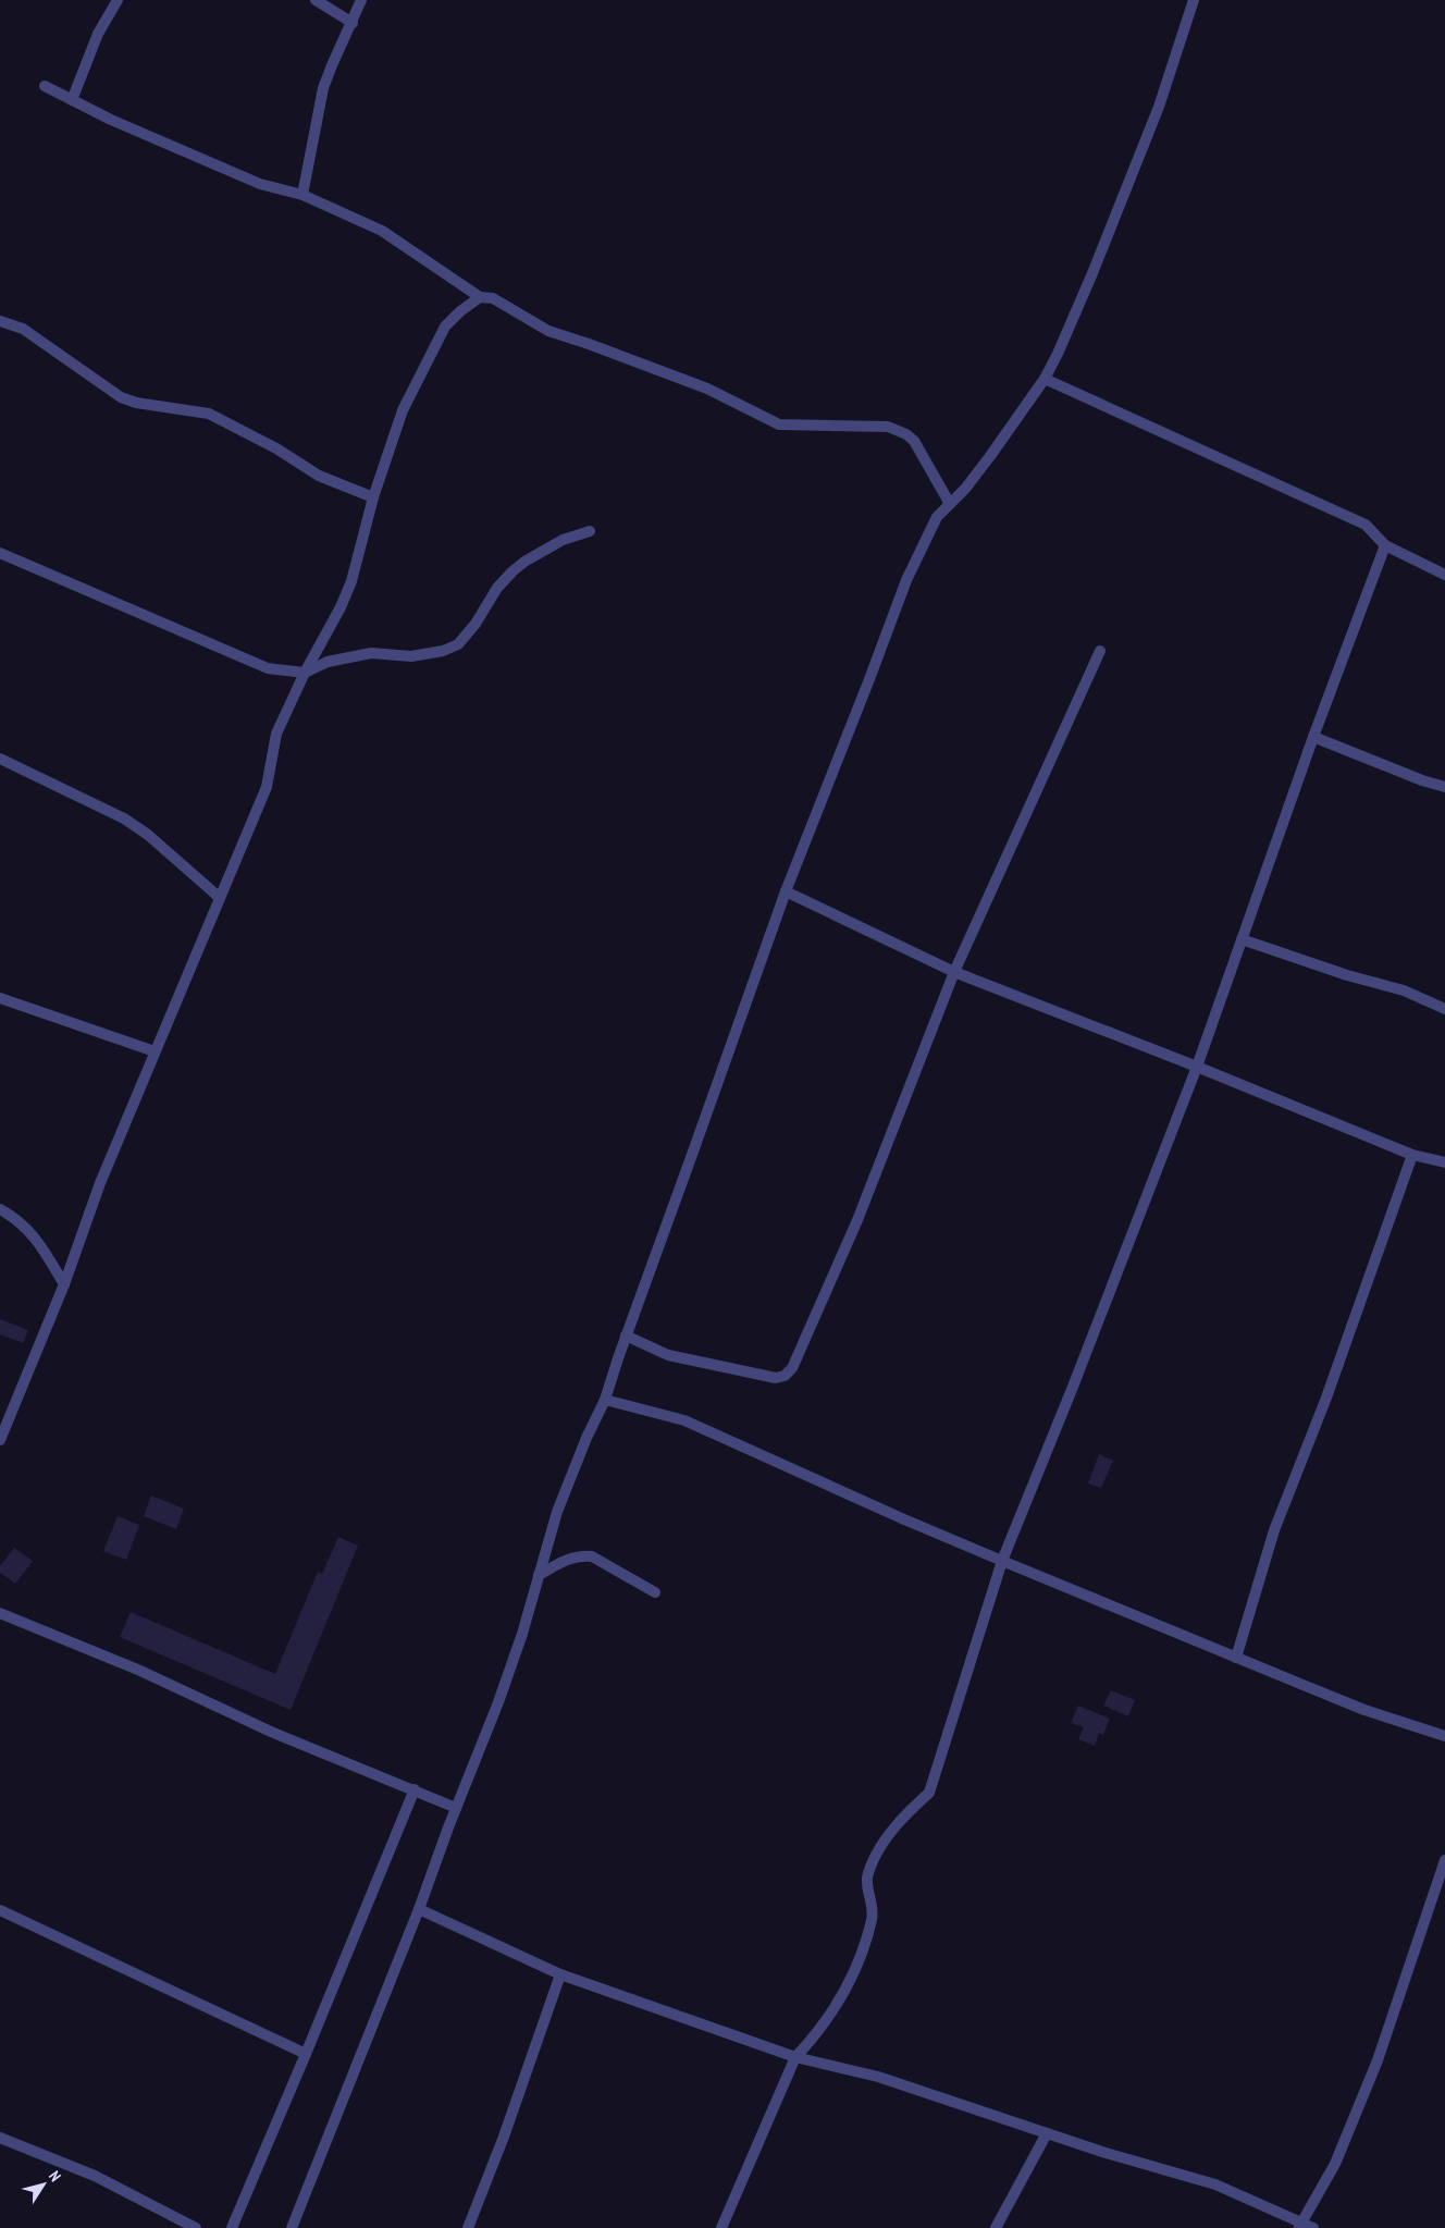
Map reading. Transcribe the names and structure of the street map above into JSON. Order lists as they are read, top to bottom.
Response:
{
  "north": "top right"
}
